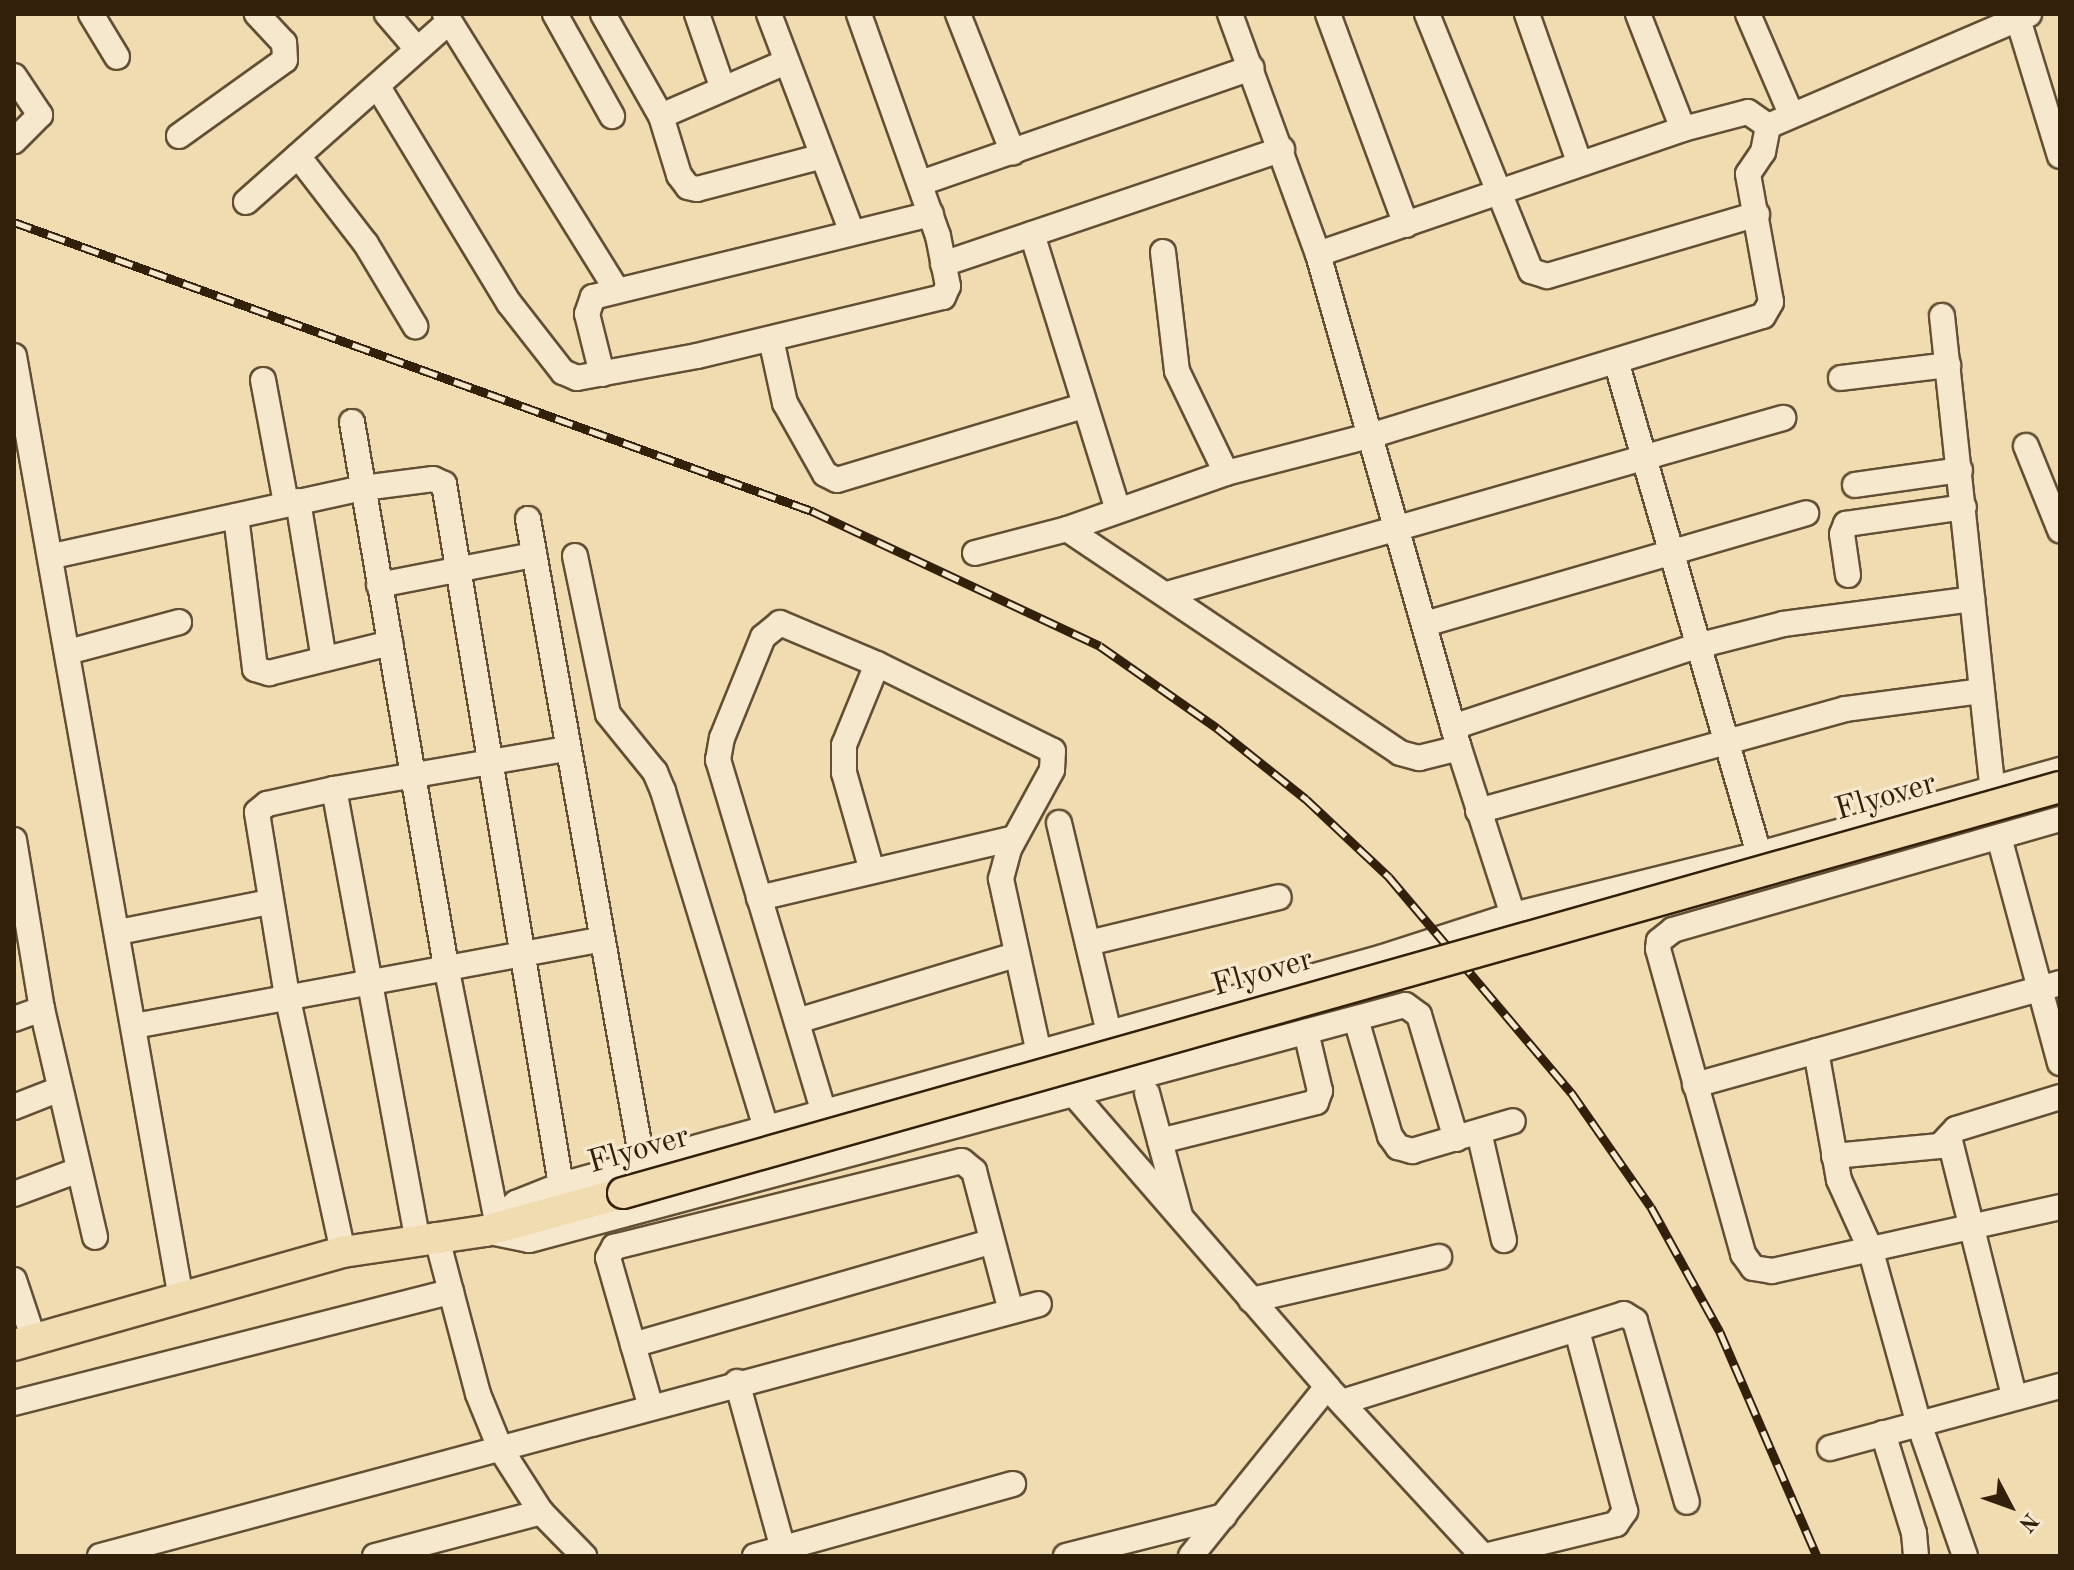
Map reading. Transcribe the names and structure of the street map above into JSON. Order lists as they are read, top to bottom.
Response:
{
  "streets": {
    "main road": ["Flyover"]
  },
  "north": "bottom right"
}
